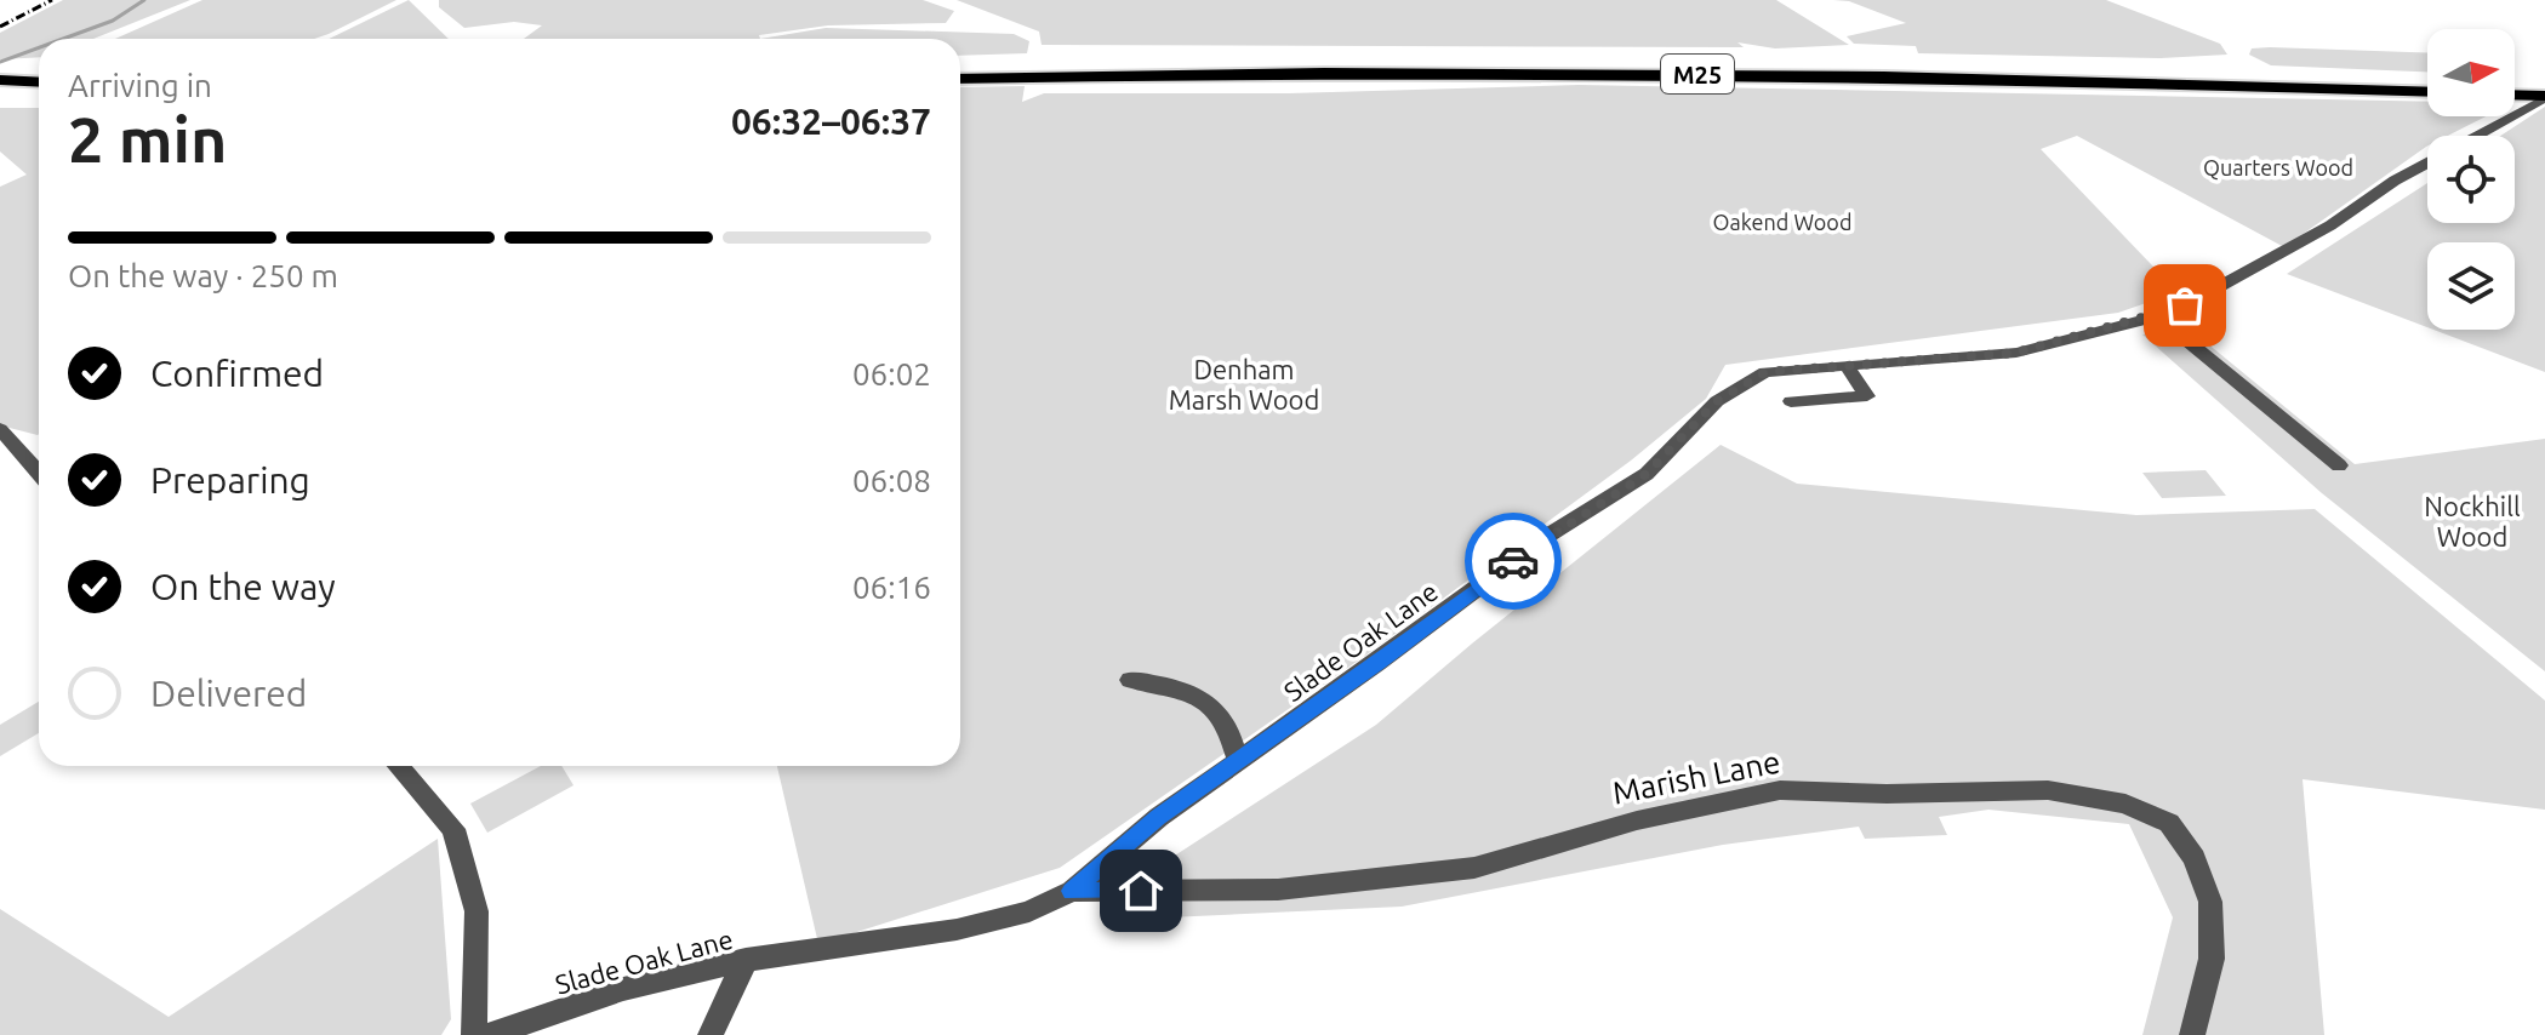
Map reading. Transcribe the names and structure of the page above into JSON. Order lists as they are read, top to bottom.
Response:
{
  "streets": {
    "highway": ["M25"],
    "street": ["Slade Oak Lane", "Marish Lane"]
  },
  "crossings": [
    ["Slade Oak Lane", "Marish Lane"]
  ],
  "parks": [
    "Quarters Wood",
    "Oakend Wood",
    "Denham Marsh Wood",
    "Nockhill Wood"
  ],
  "north": "right",
  "page": {
    "heading": ["2 min", "Arriving in", "06:32–06:37"],
    "bar": "On the way · 250 m",
    "list": [
      ["Confirmed", "06:02"],
      ["Preparing", "06:08"],
      ["On the way", "06:16"],
      "Delivered"
    ]
  }
}
